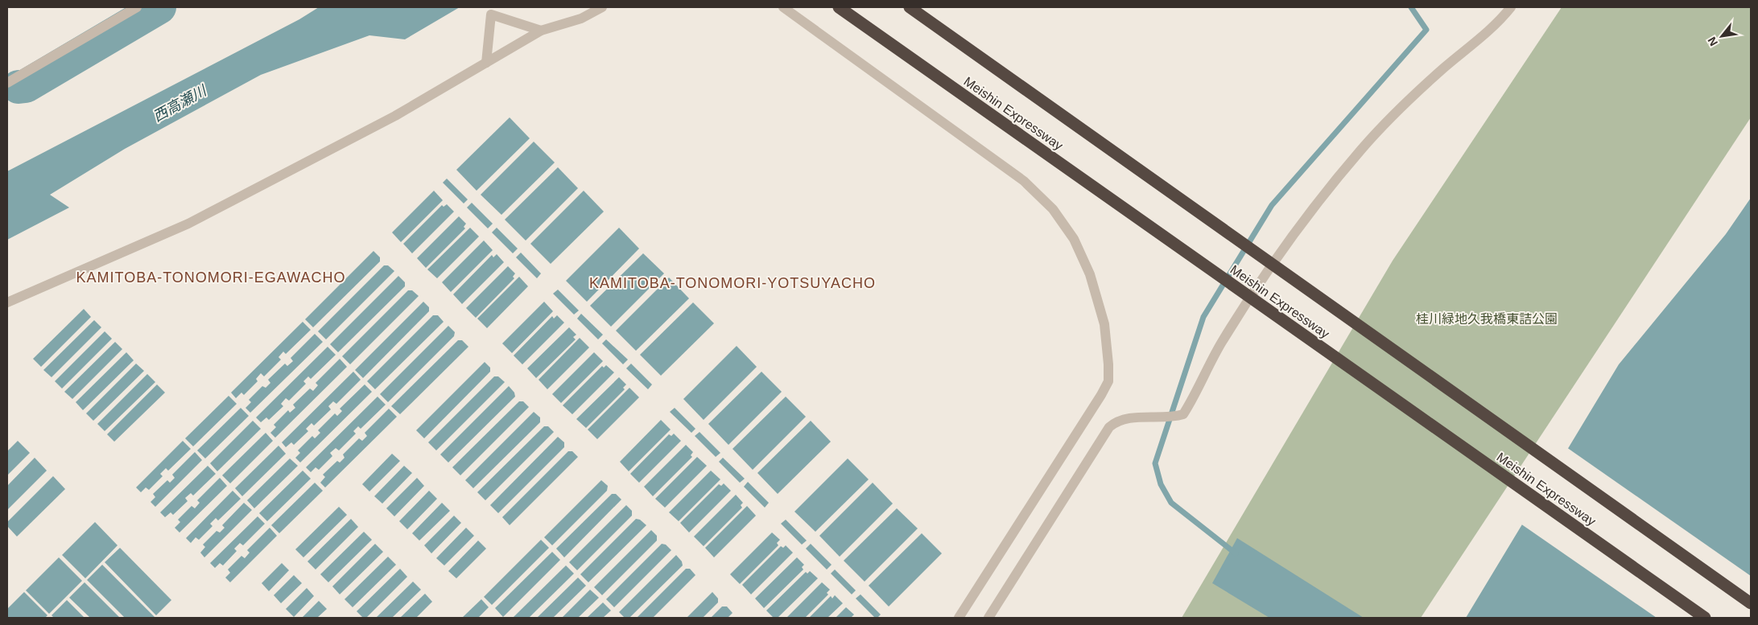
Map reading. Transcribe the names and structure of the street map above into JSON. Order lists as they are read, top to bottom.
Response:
{
  "streets": {
    "highway": ["Meishin Expressway"]
  },
  "districts": ["KAMITOBA-TONOMORI-EGAWACHO", "KAMITOBA-TONOMORI-YOTSUYACHO"],
  "water": ["西高瀬川"],
  "parks": ["桂川緑地久我橋東詰公園"],
  "north": "bottom left"
}
